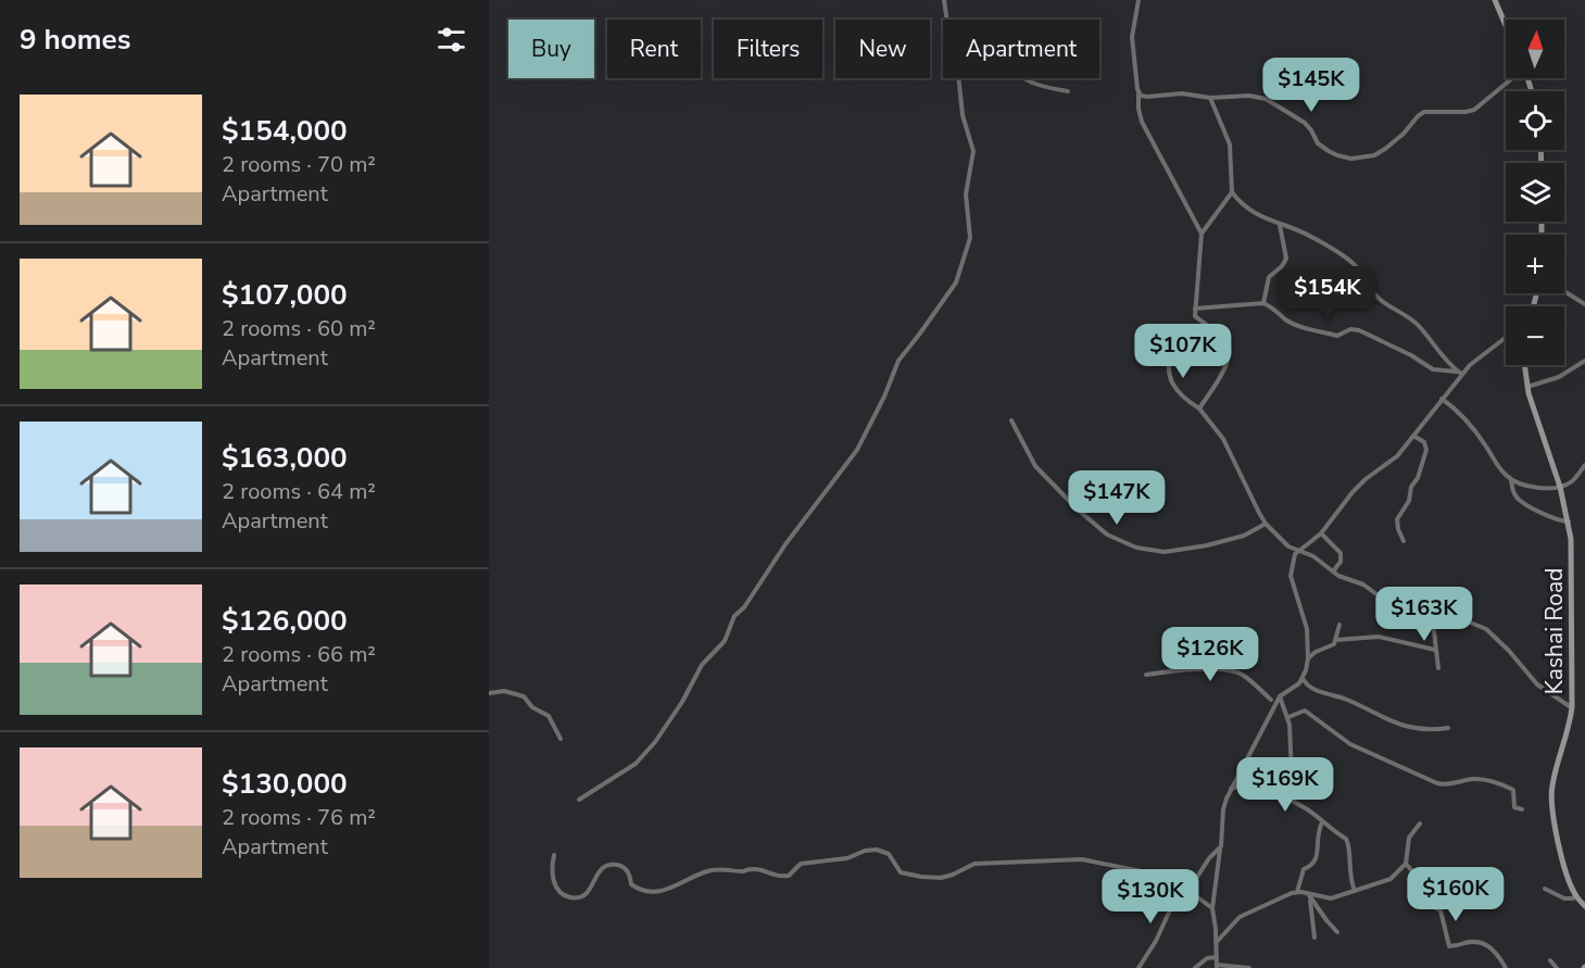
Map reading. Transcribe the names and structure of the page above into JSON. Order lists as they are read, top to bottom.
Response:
{
  "streets": {
    "street": ["Kashai Road"]
  },
  "north": "top",
  "page": {
    "heading": "9 homes",
    "map_buttons": ["+", "−"],
    "chip": [
      "Buy",
      "Rent",
      "Filters",
      "New",
      "Apartment"
    ],
    "price": [
      "$145K",
      "$154K",
      "$107K",
      "$147K",
      "$163K",
      "$126K",
      "$169K",
      "$160K",
      "$130K"
    ],
    "list": [
      {
        "name": "$154,000",
        "note": "2 rooms · 70 m² · Apartment"
      },
      {
        "name": "$107,000",
        "note": "2 rooms · 60 m² · Apartment"
      },
      {
        "name": "$163,000",
        "note": "2 rooms · 64 m² · Apartment"
      },
      {
        "name": "$126,000",
        "note": "2 rooms · 66 m² · Apartment"
      },
      {
        "name": "$130,000",
        "note": "2 rooms · 76 m² · Apartment"
      }
    ]
  }
}
